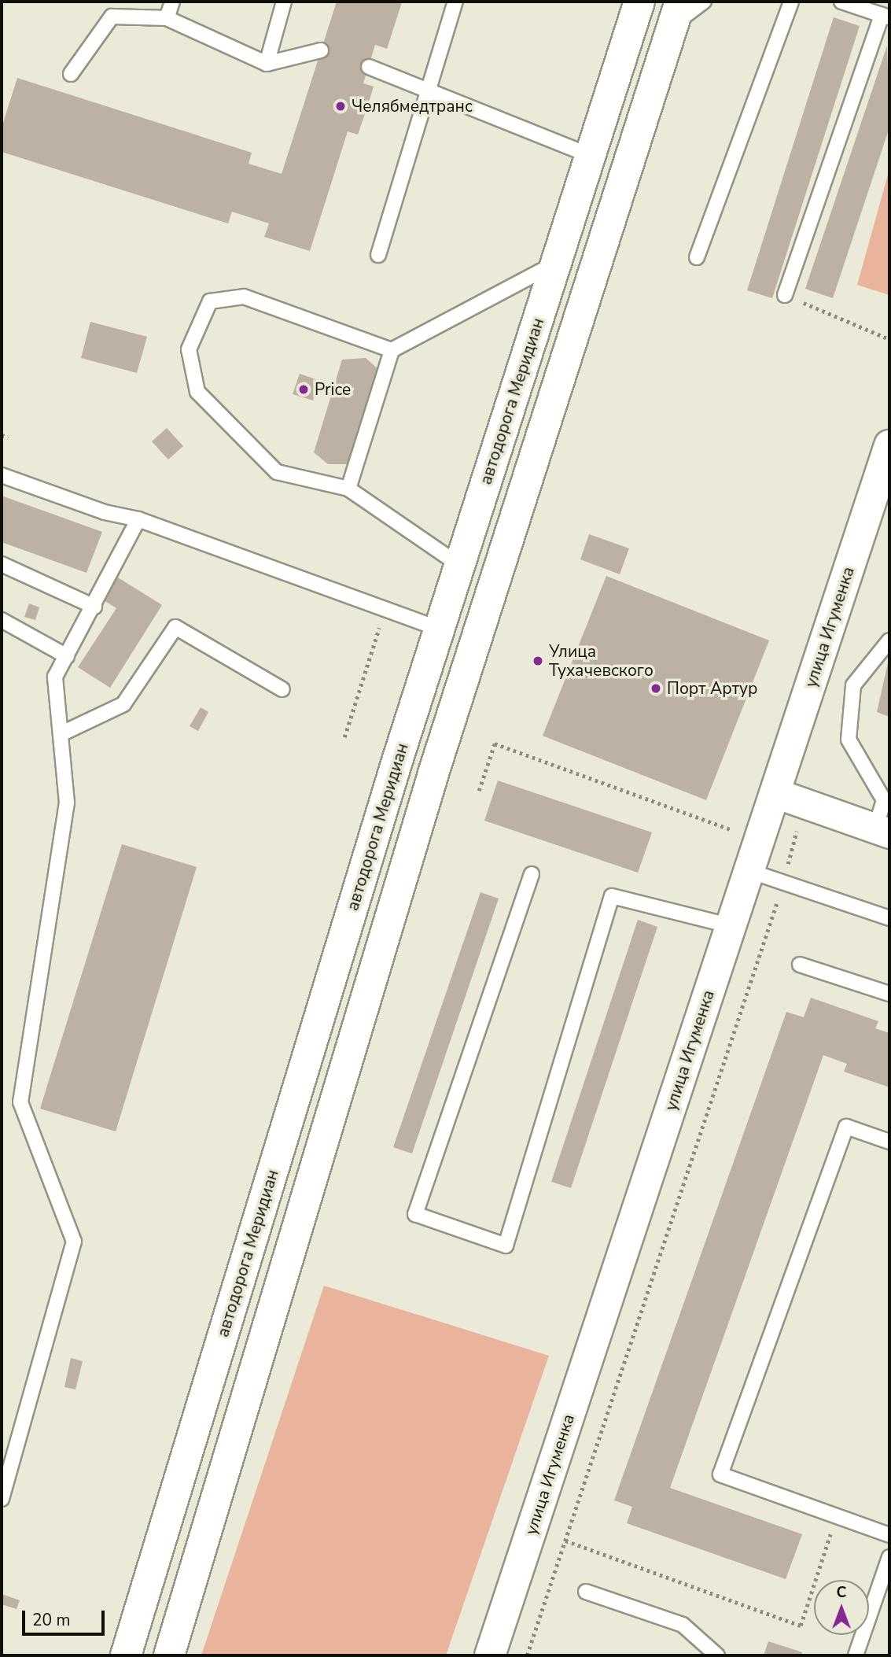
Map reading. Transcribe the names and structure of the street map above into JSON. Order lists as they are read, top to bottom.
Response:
{
  "streets": {
    "main road": ["автодорога Меридиан", "улица Игуменка"]
  },
  "places": [
    "Челябмедтранс",
    "Price",
    "Улица Тухачевского",
    "Порт Артур"
  ],
  "scale_bar": "20 m",
  "north": "top"
}
